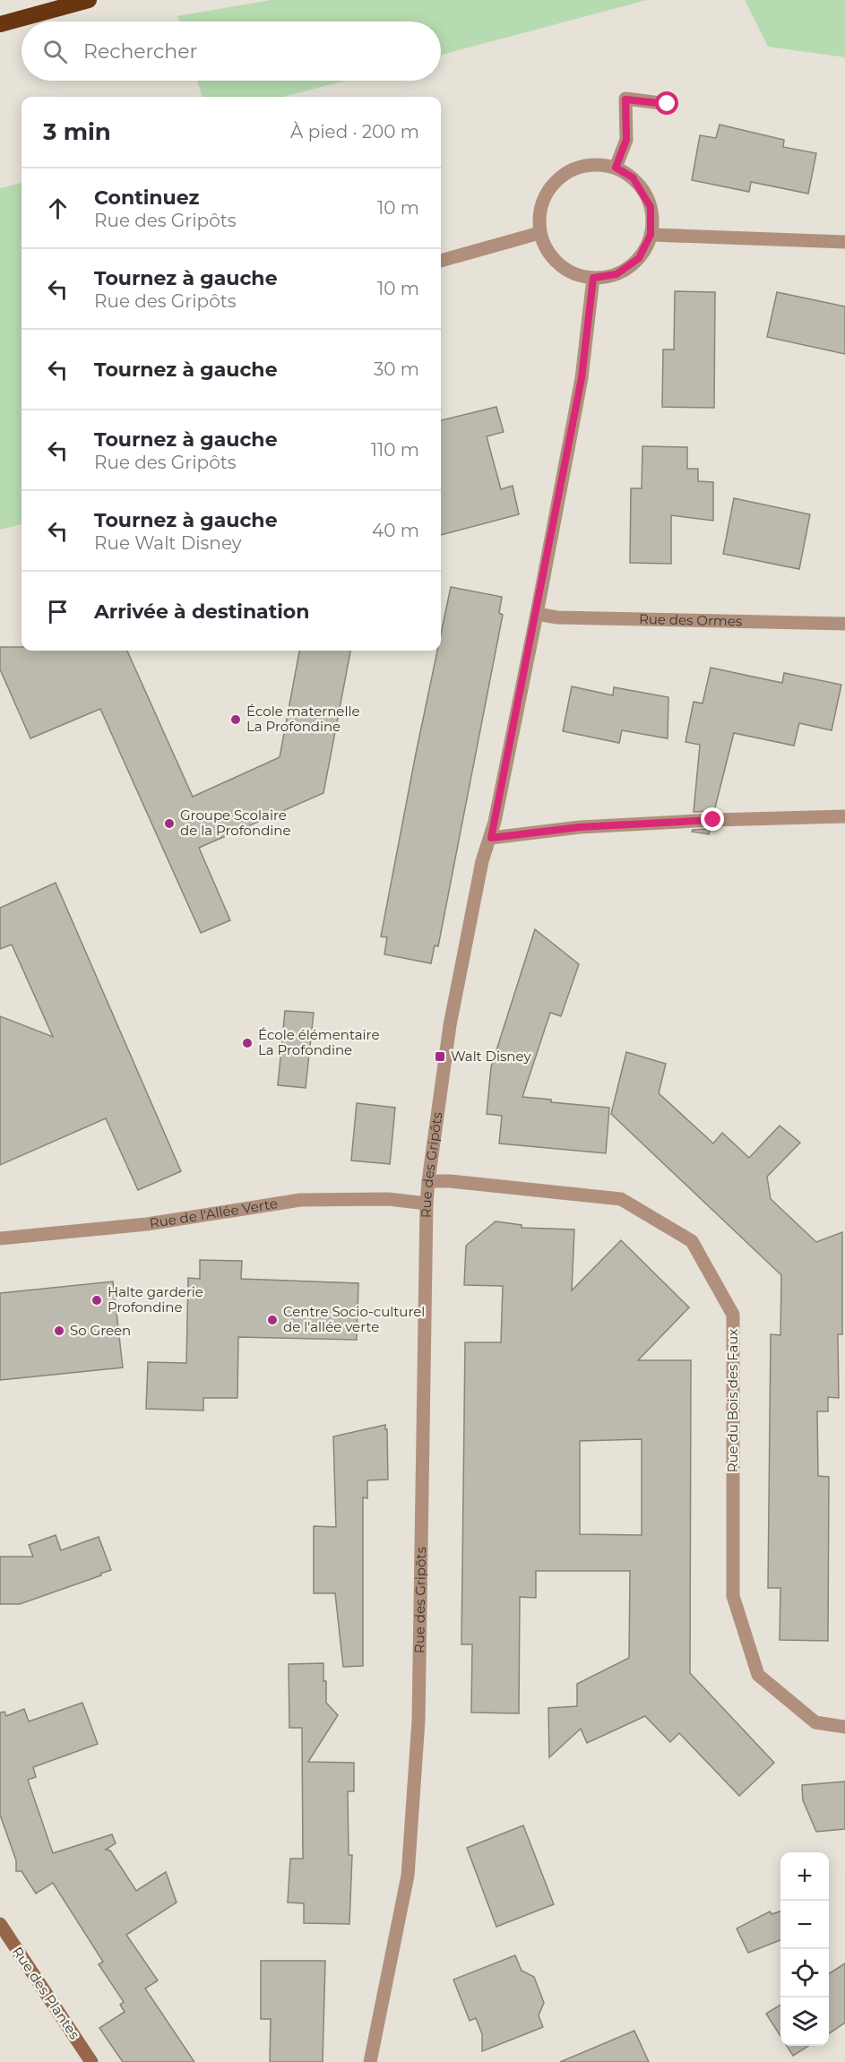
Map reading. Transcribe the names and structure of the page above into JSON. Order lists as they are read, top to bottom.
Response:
{
  "streets": {
    "street": [
      "Rue des Ormes",
      "Rue des Gripôts",
      "Rue de l'Allée Verte",
      "Rue du Bois des Faux",
      "Rue des Plantes"
    ]
  },
  "crossings": [
    ["Rue des Ormes", "Rue des Gripôts"],
    ["Rue des Gripôts", "Rue de l'Allée Verte"],
    ["Rue des Gripôts", "Rue du Bois des Faux"]
  ],
  "places": {
    "other": [
      "École maternelle La Profondine",
      "Groupe Scolaire de la Profondine",
      "École élémentaire La Profondine",
      "Halte garderie Profondine",
      "Centre Socio-culturel de l'allée verte",
      "So Green"
    ],
    "transit": ["Walt Disney"]
  },
  "page": {
    "search": "Rechercher",
    "heading": ["3 min", "À pied · 200 m"],
    "list": [
      ["Continuez", "Rue des Gripôts", "10 m"],
      ["Tournez à gauche", "Rue des Gripôts", "10 m"],
      ["Tournez à gauche", "30 m"],
      ["Tournez à gauche", "Rue des Gripôts", "110 m"],
      ["Tournez à gauche", "Rue Walt Disney", "40 m"],
      "Arrivée à destination"
    ],
    "map_buttons": ["+", "−"]
  }
}
